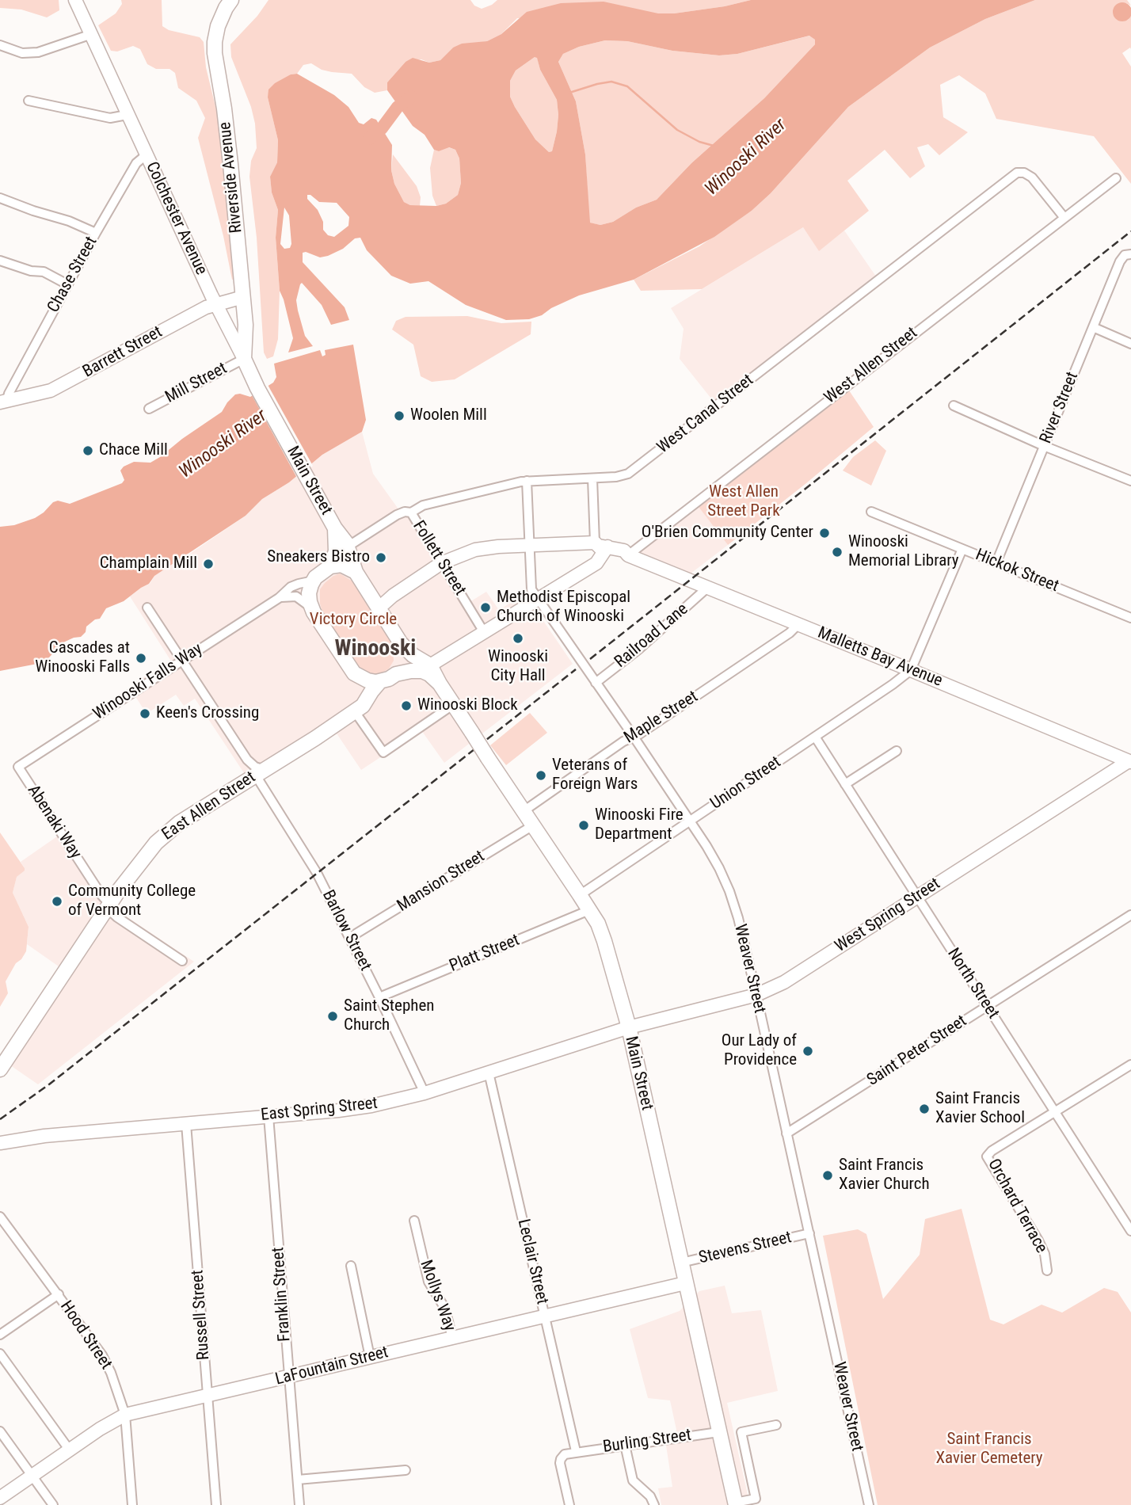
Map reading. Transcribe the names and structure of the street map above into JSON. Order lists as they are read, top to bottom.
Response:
{
  "streets": {
    "main road": [
      "Riverside Avenue",
      "Colchester Avenue",
      "Main Street",
      "East Allen Street"
    ],
    "street": [
      "Chase Street",
      "Barrett Street",
      "West Allen Street",
      "Mill Street",
      "River Street",
      "West Canal Street",
      "Follett Street",
      "Hickok Street",
      "Railroad Lane",
      "Malletts Bay Avenue",
      "Winooski Falls Way",
      "Maple Street",
      "Union Street",
      "Abenaki Way",
      "Mansion Street",
      "West Spring Street",
      "Barlow Street",
      "Platt Street",
      "Weaver Street",
      "North Street",
      "Saint Peter Street",
      "East Spring Street",
      "Orchard Terrace",
      "Stevens Street",
      "Leclair Street",
      "Franklin Street",
      "Mollys Way",
      "Russell Street",
      "Hood Street",
      "LaFountain Street",
      "Burling Street"
    ]
  },
  "crossings": [
    ["Riverside Avenue", "Colchester Avenue"],
    ["Riverside Avenue", "Barrett Street"],
    ["Riverside Avenue", "Mill Street"],
    ["Colchester Avenue", "Chase Street"],
    ["Colchester Avenue", "Barrett Street"],
    ["Colchester Avenue", "Mill Street"],
    ["Colchester Avenue", "Main Street"],
    ["Chase Street", "Barrett Street"],
    ["West Allen Street", "West Canal Street"],
    ["West Allen Street", "Malletts Bay Avenue"],
    ["River Street", "Hickok Street"],
    ["West Canal Street", "Main Street"],
    ["West Canal Street", "Follett Street"],
    ["West Canal Street", "Weaver Street"],
    ["Main Street", "Malletts Bay Avenue"],
    ["Main Street", "Maple Street"],
    ["Main Street", "Union Street"],
    ["Main Street", "East Allen Street"],
    ["Main Street", "Mansion Street"],
    ["Main Street", "West Spring Street"],
    ["Main Street", "Platt Street"],
    ["Main Street", "East Spring Street"],
    ["Main Street", "Stevens Street"],
    ["Main Street", "LaFountain Street"],
    ["Main Street", "Burling Street"],
    ["Follett Street", "Malletts Bay Avenue"],
    ["Railroad Lane", "Malletts Bay Avenue"],
    ["Railroad Lane", "Weaver Street"],
    ["Malletts Bay Avenue", "Maple Street"],
    ["Malletts Bay Avenue", "Union Street"],
    ["Malletts Bay Avenue", "West Spring Street"],
    ["Malletts Bay Avenue", "Weaver Street"],
    ["Winooski Falls Way", "Abenaki Way"],
    ["Maple Street", "Weaver Street"],
    ["Union Street", "Weaver Street"],
    ["Union Street", "North Street"],
    ["East Allen Street", "Abenaki Way"],
    ["East Allen Street", "Barlow Street"],
    ["Mansion Street", "Barlow Street"],
    ["West Spring Street", "Weaver Street"],
    ["West Spring Street", "North Street"],
    ["West Spring Street", "East Spring Street"],
    ["Barlow Street", "Platt Street"],
    ["Barlow Street", "East Spring Street"],
    ["Weaver Street", "Saint Peter Street"],
    ["Weaver Street", "Stevens Street"],
    ["North Street", "Saint Peter Street"],
    ["North Street", "Orchard Terrace"],
    ["East Spring Street", "Leclair Street"],
    ["East Spring Street", "Franklin Street"],
    ["East Spring Street", "Russell Street"],
    ["Leclair Street", "LaFountain Street"],
    ["Leclair Street", "Burling Street"],
    ["Franklin Street", "LaFountain Street"],
    ["Mollys Way", "LaFountain Street"],
    ["Russell Street", "LaFountain Street"],
    ["Hood Street", "LaFountain Street"]
  ],
  "districts": ["Winooski"],
  "water": ["Winooski River"],
  "parks": ["West Allen Street Park", "Victory Circle", "Saint Francis Xavier Cemetery"],
  "places": [
    "Woolen Mill",
    "Chace Mill",
    "O'Brien Community Center",
    "Winooski Memorial Library",
    "Sneakers Bistro",
    "Champlain Mill",
    "Methodist Episcopal Church of Winooski",
    "Winooski City Hall",
    "Cascades at Winooski Falls",
    "Winooski Block",
    "Keen's Crossing",
    "Veterans of Foreign Wars",
    "Winooski Fire Department",
    "Community College of Vermont",
    "Saint Stephen Church",
    "Our Lady of Providence",
    "Saint Francis Xavier School",
    "Saint Francis Xavier Church"
  ]
}
